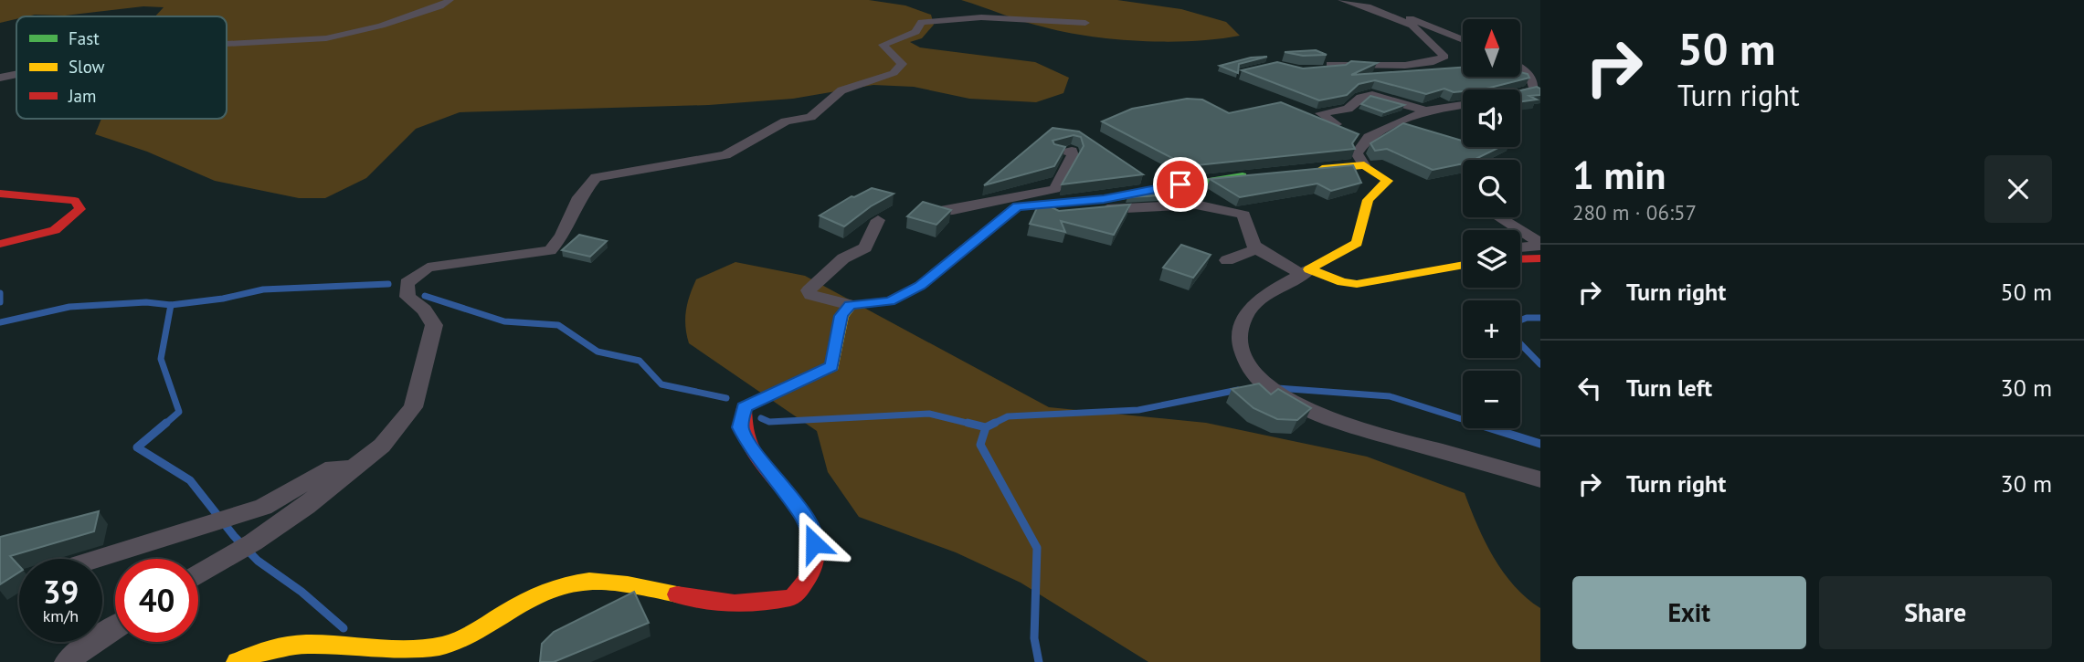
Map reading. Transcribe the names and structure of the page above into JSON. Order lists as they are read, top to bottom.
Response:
{
  "legend": ["Fast", "Slow", "Jam"],
  "north": "top",
  "page": {
    "turn": ["50 m", "Turn right"],
    "map_buttons": ["+", "−"],
    "heading": ["1 min", "280 m · 06:57"],
    "list": [
      {
        "name": "Turn right",
        "value": "50 m"
      },
      {
        "name": "Turn left",
        "value": "30 m"
      },
      {
        "name": "Turn right",
        "value": "30 m"
      }
    ],
    "speed": "39 km/h",
    "limit": "40",
    "buttons": ["Exit", "Share"]
  }
}
